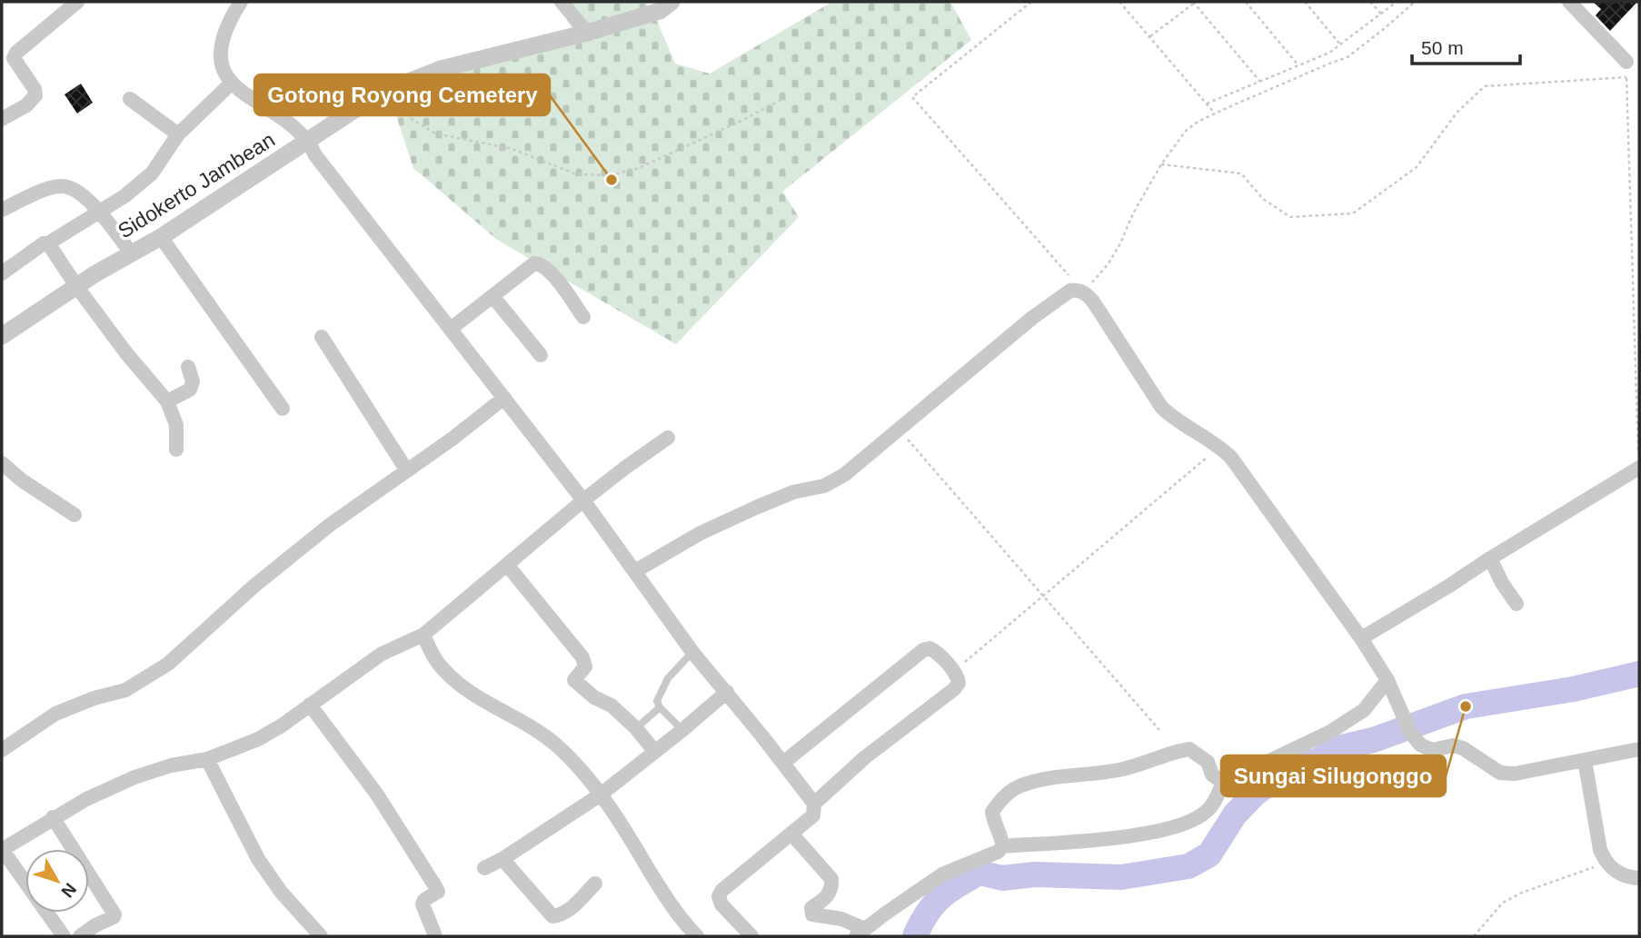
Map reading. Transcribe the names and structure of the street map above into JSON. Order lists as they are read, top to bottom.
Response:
{
  "streets": {
    "street": ["Sidokerto Jambean"]
  },
  "places": ["Gotong Royong Cemetery", "Sungai Silugonggo"],
  "scale_bar": "50 m",
  "north": "bottom right"
}
